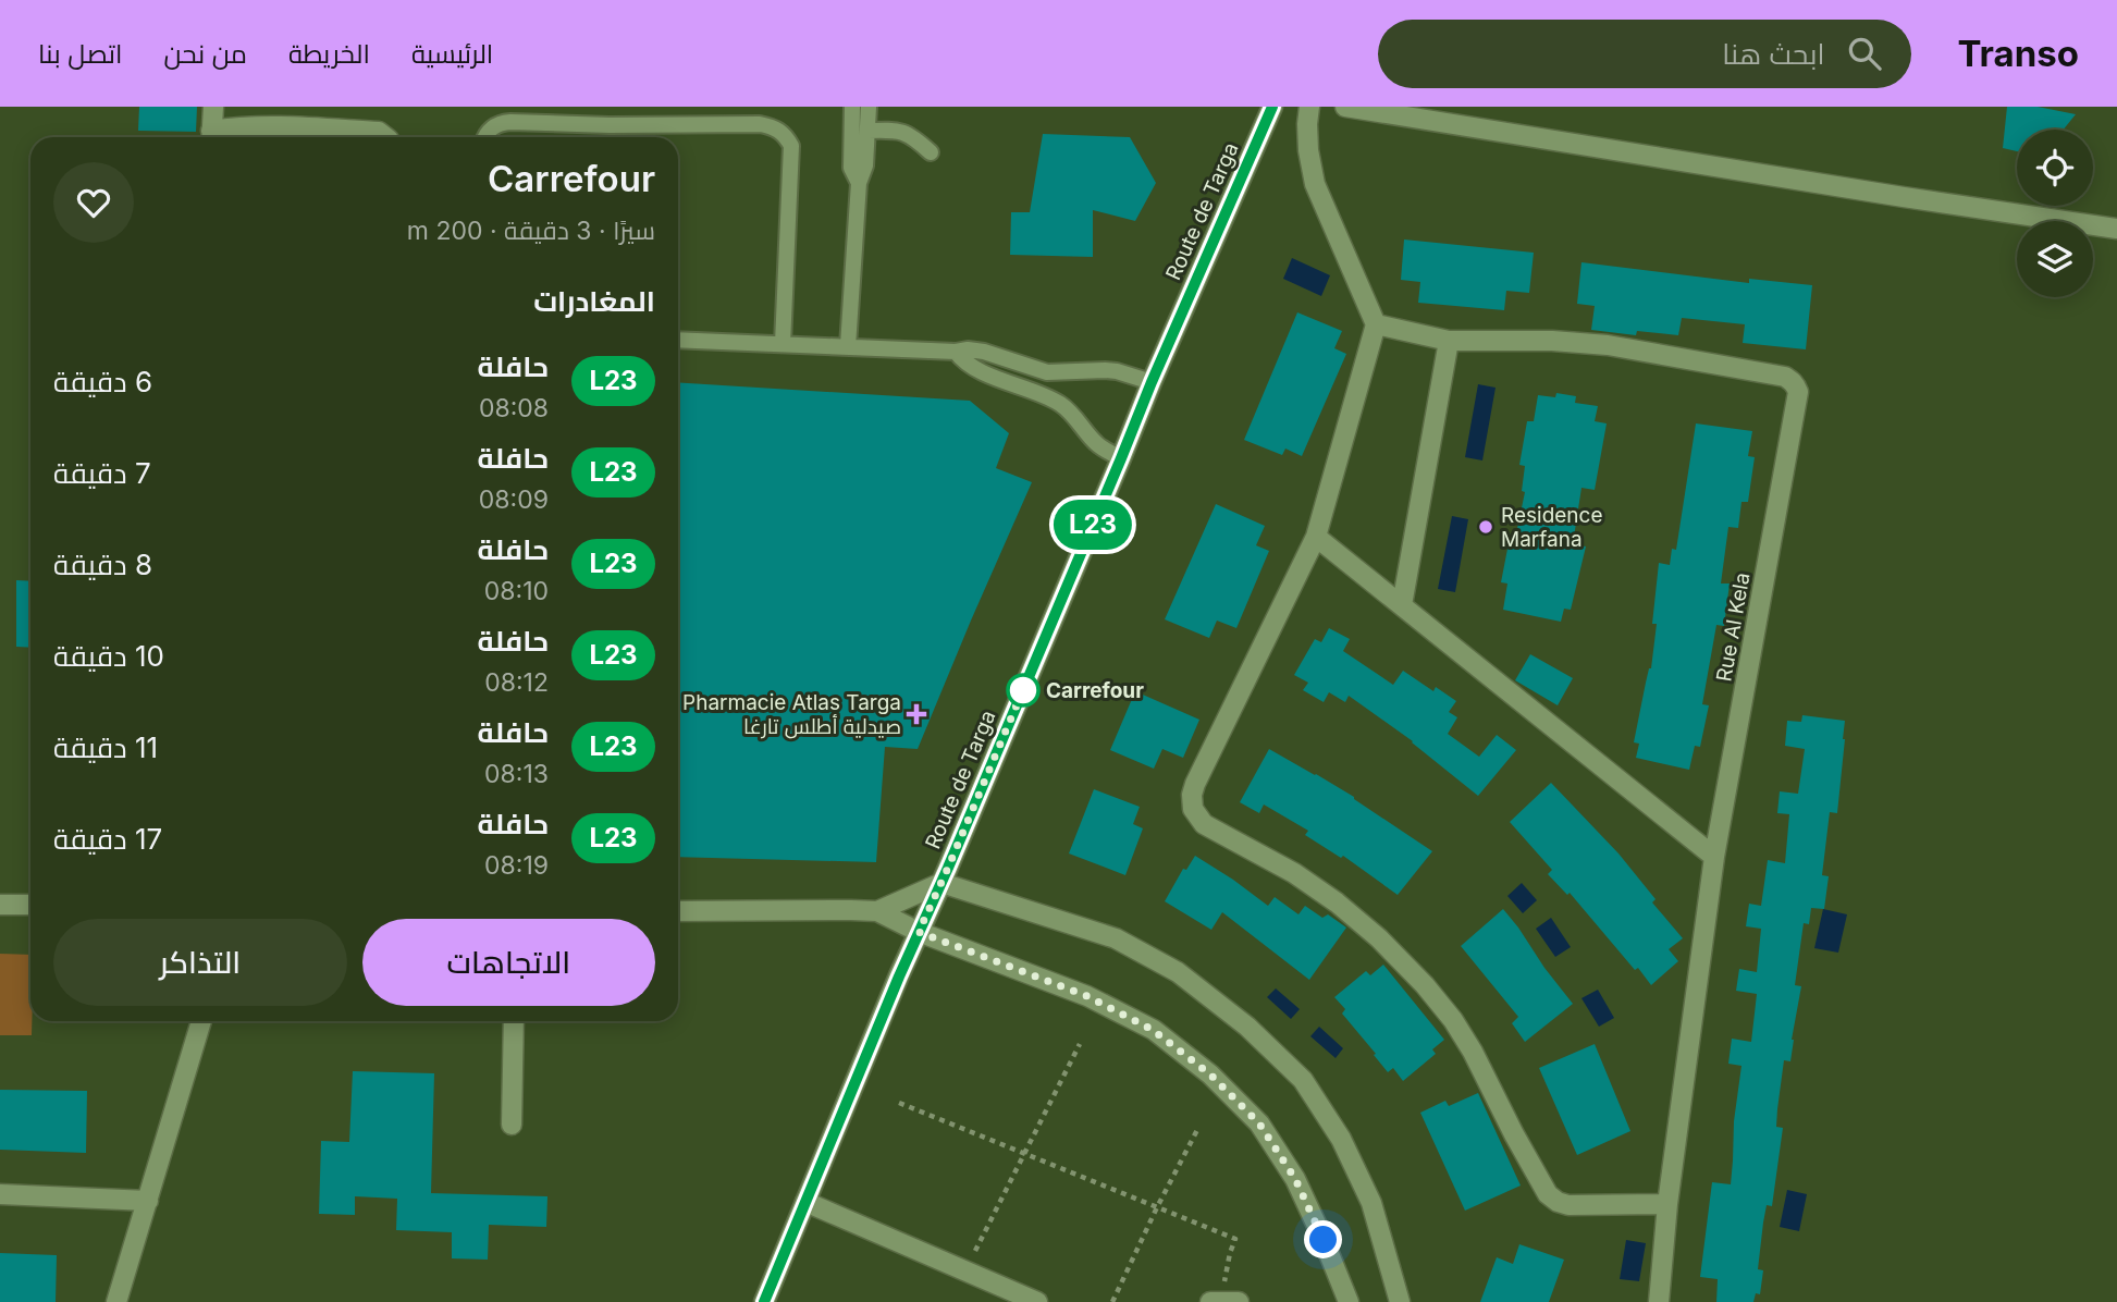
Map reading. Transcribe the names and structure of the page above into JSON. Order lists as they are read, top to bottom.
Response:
{
  "streets": {
    "street": ["Route de Targa", "Rue Al Kela"]
  },
  "places": {
    "other": ["Residence Marfana", "Carrefour"],
    "health": ["Pharmacie Atlas Targa صيدلية أطلس تارغا"]
  },
  "lines": ["bus line L23"],
  "page": {
    "header": "Transo",
    "search": "ابحث هنا",
    "nav": [
      "الرئيسية",
      "الخريطة",
      "من نحن",
      "اتصل بنا"
    ],
    "on_map": "L23",
    "heading": [
      ["Carrefour", "سيرًا · 3 دقيقة · 200 m"],
      "المغادرات"
    ],
    "list": [
      {
        "mark": "L23",
        "name": "حافلة",
        "note": "08:08",
        "value": "6 دقيقة"
      },
      {
        "mark": "L23",
        "name": "حافلة",
        "note": "08:09",
        "value": "7 دقيقة"
      },
      {
        "mark": "L23",
        "name": "حافلة",
        "note": "08:10",
        "value": "8 دقيقة"
      },
      {
        "mark": "L23",
        "name": "حافلة",
        "note": "08:12",
        "value": "10 دقيقة"
      },
      {
        "mark": "L23",
        "name": "حافلة",
        "note": "08:13",
        "value": "11 دقيقة"
      },
      {
        "mark": "L23",
        "name": "حافلة",
        "note": "08:19",
        "value": "17 دقيقة"
      }
    ],
    "buttons": ["الاتجاهات", "التذاكر"]
  }
}
